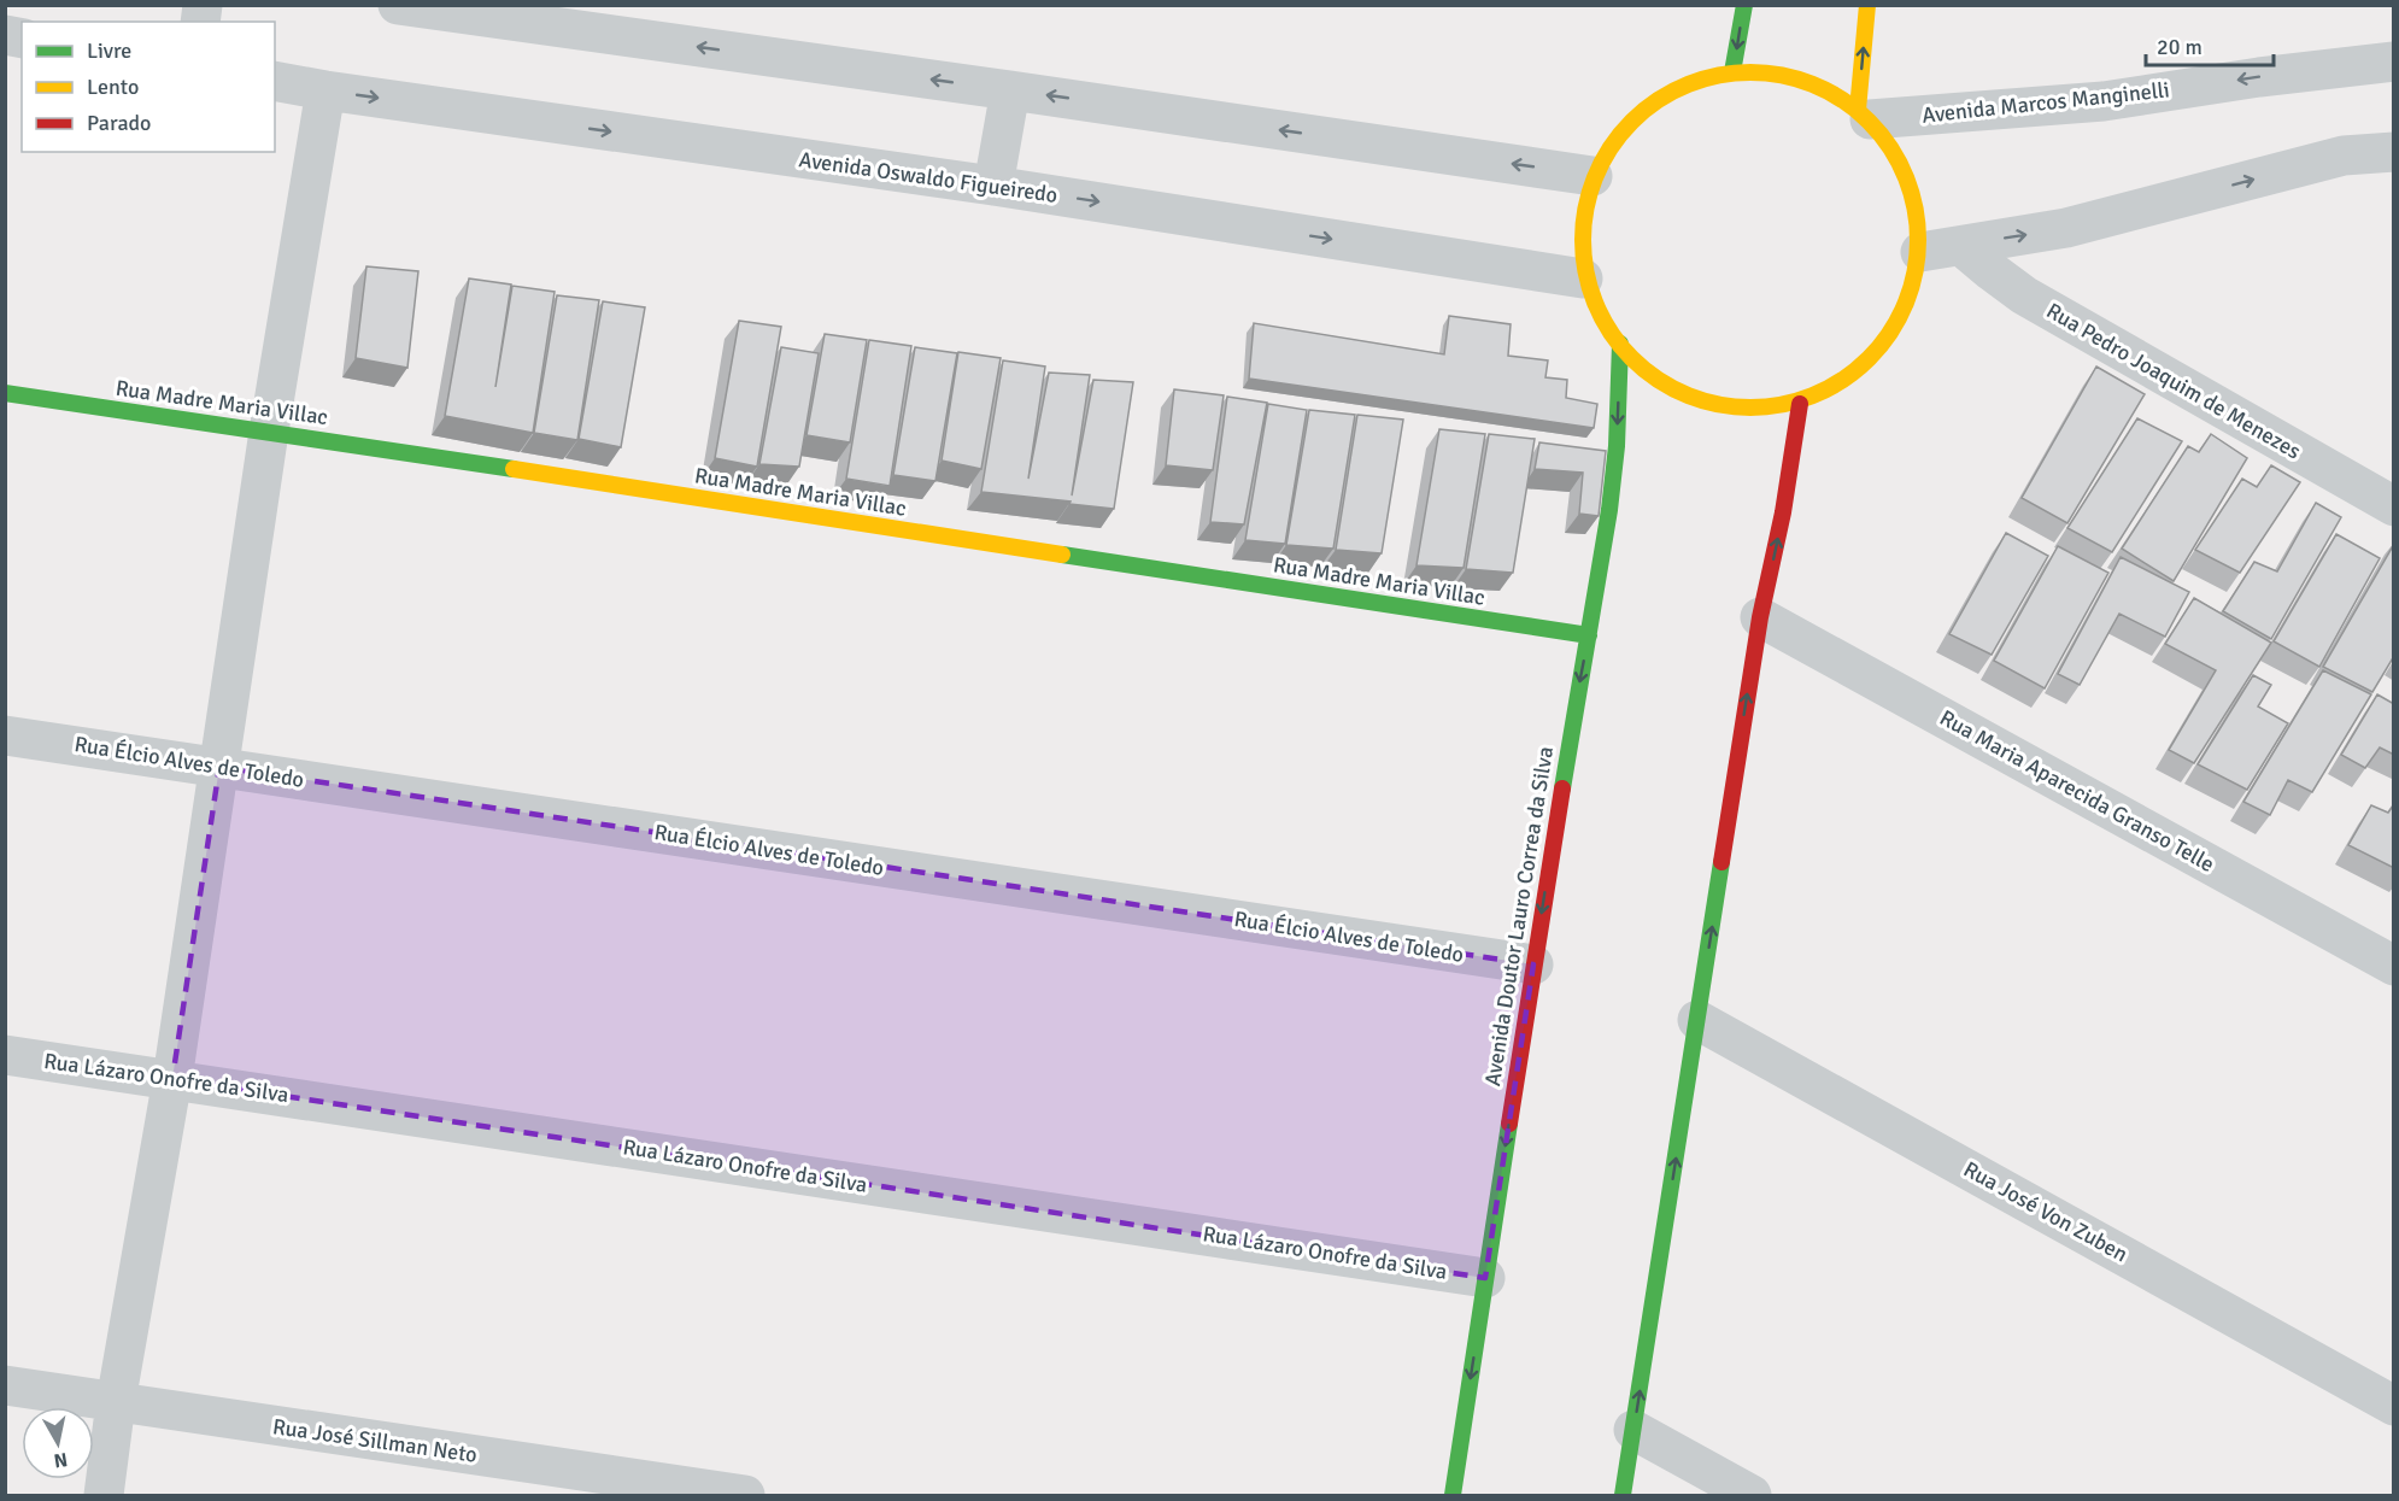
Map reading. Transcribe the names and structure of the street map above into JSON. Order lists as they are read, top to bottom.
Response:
{
  "streets": {
    "main road": ["Rua Madre Maria Villac", "Avenida Doutor Lauro Correa da Silva"],
    "street": [
      "Avenida Marcos Manginelli",
      "Avenida Oswaldo Figueiredo",
      "Rua Pedro Joaquim de Menezes",
      "Rua Élcio Alves de Toledo",
      "Rua Maria Aparecida Granso Telle",
      "Rua Lázaro Onofre da Silva",
      "Rua José Von Zuben",
      "Rua José Sillman Neto"
    ]
  },
  "crossings": [
    ["Rua Madre Maria Villac", "Avenida Doutor Lauro Correa da Silva"],
    ["Rua Élcio Alves de Toledo", "Avenida Doutor Lauro Correa da Silva"],
    ["Avenida Doutor Lauro Correa da Silva", "Rua Lázaro Onofre da Silva"]
  ],
  "one_way": ["Avenida Doutor Lauro Correa da Silva"],
  "legend": ["Livre", "Lento", "Parado"],
  "scale_bar": "20 m",
  "north": "bottom"
}
